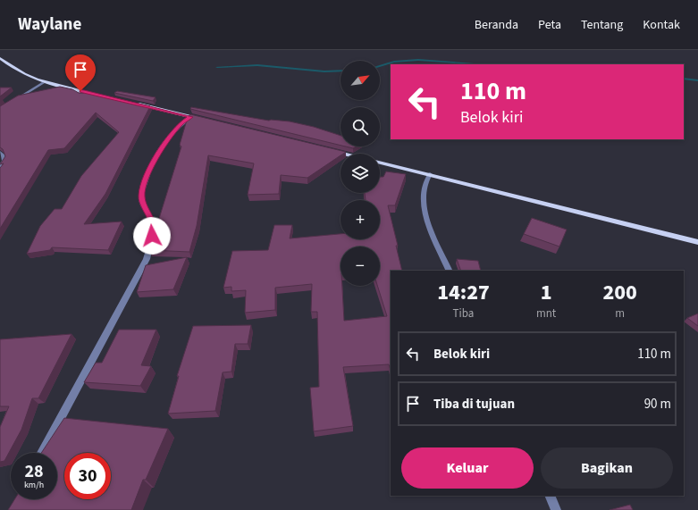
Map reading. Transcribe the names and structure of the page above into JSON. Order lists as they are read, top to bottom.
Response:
{
  "north": "top right",
  "page": {
    "header": "Waylane",
    "nav": [
      "Beranda",
      "Peta",
      "Tentang",
      "Kontak"
    ],
    "map_buttons": ["+", "−"],
    "turn": ["110 m", "Belok kiri"],
    "eta": [
      "14:27",
      "Tiba",
      "1",
      "mnt",
      "200",
      "m"
    ],
    "list": [
      {
        "name": "Belok kiri",
        "value": "110 m"
      },
      {
        "name": "Tiba di tujuan",
        "value": "90 m"
      }
    ],
    "buttons": ["Keluar", "Bagikan"],
    "speed": "28 km/h",
    "limit": "30"
  }
}
